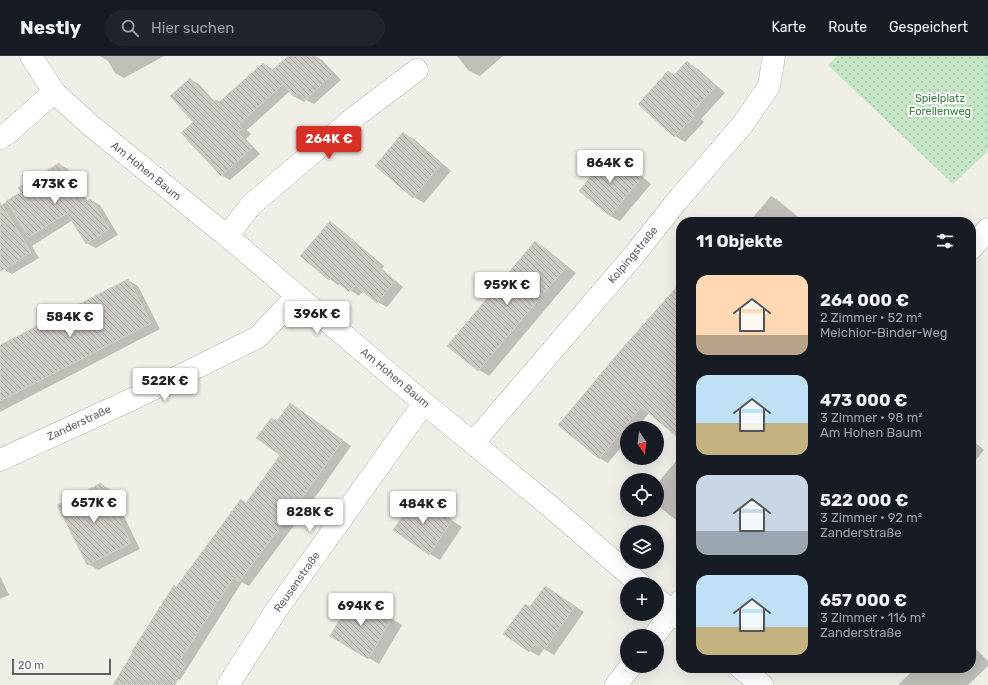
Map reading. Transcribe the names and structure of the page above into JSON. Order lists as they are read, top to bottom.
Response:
{
  "streets": {
    "street": [
      "Am Hohen Baum",
      "Kolpingstraße",
      "Zanderstraße",
      "Reusenstraße"
    ]
  },
  "crossings": [
    ["Am Hohen Baum", "Kolpingstraße"],
    ["Am Hohen Baum", "Zanderstraße"],
    ["Am Hohen Baum", "Reusenstraße"]
  ],
  "parks": ["Spielplatz Forellenweg"],
  "scale_bar": "20 m",
  "north": "bottom",
  "page": {
    "header": "Nestly",
    "search": "Hier suchen",
    "nav": ["Karte", "Route", "Gespeichert"],
    "price": [
      "264K €",
      "864K €",
      "473K €",
      "959K €",
      "396K €",
      "584K €",
      "522K €",
      "657K €",
      "484K €",
      "828K €",
      "694K €"
    ],
    "heading": "11 Objekte",
    "list": [
      {
        "name": "264 000 €",
        "note": "2 Zimmer · 52 m² · Melchior-Binder-Weg"
      },
      {
        "name": "473 000 €",
        "note": "3 Zimmer · 98 m² · Am Hohen Baum"
      },
      {
        "name": "522 000 €",
        "note": "3 Zimmer · 92 m² · Zanderstraße"
      },
      {
        "name": "657 000 €",
        "note": "3 Zimmer · 116 m² · Zanderstraße"
      }
    ],
    "map_buttons": ["+", "−"],
    "scale": "20 m"
  }
}
